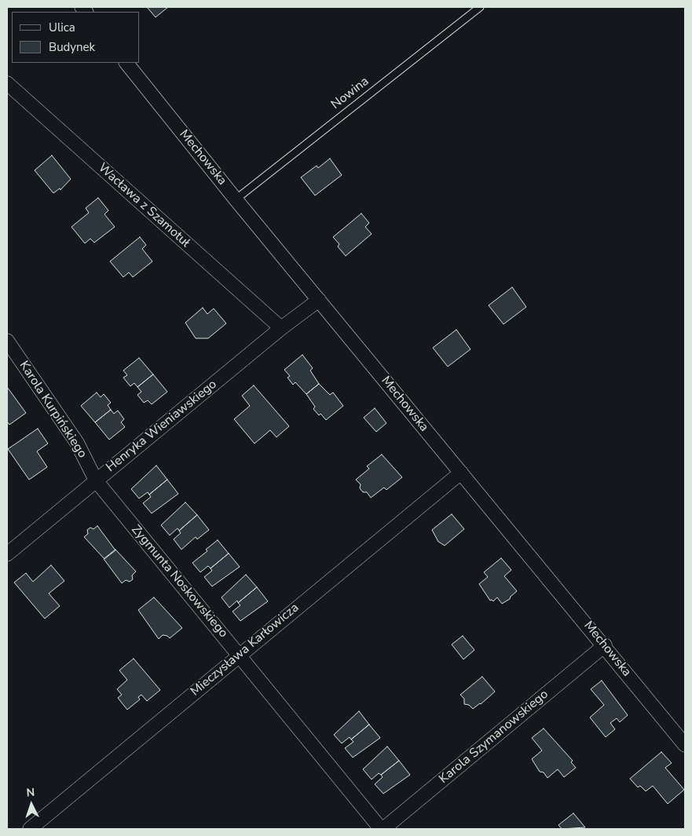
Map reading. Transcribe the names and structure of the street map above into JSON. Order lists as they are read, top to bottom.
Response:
{
  "streets": {
    "street": [
      "Mechowska",
      "Wacława z Szamotuł",
      "Karola Kurpińskiego",
      "Henryka Wieniawskiego",
      "Zygmunta Noskowskiego",
      "Mieczysława Karłowicza",
      "Karola Szymanowskiego"
    ],
    "lane": ["Nowina"]
  },
  "crossings": [
    ["Nowina", "Mechowska"],
    ["Mechowska", "Henryka Wieniawskiego"],
    ["Mechowska", "Mieczysława Karłowicza"],
    ["Mechowska", "Karola Szymanowskiego"],
    ["Wacława z Szamotuł", "Henryka Wieniawskiego"],
    ["Karola Kurpińskiego", "Henryka Wieniawskiego"],
    ["Karola Kurpińskiego", "Zygmunta Noskowskiego"],
    ["Henryka Wieniawskiego", "Zygmunta Noskowskiego"],
    ["Zygmunta Noskowskiego", "Mieczysława Karłowicza"],
    ["Zygmunta Noskowskiego", "Karola Szymanowskiego"]
  ],
  "legend": ["Ulica", "Budynek"],
  "north": "top"
}
